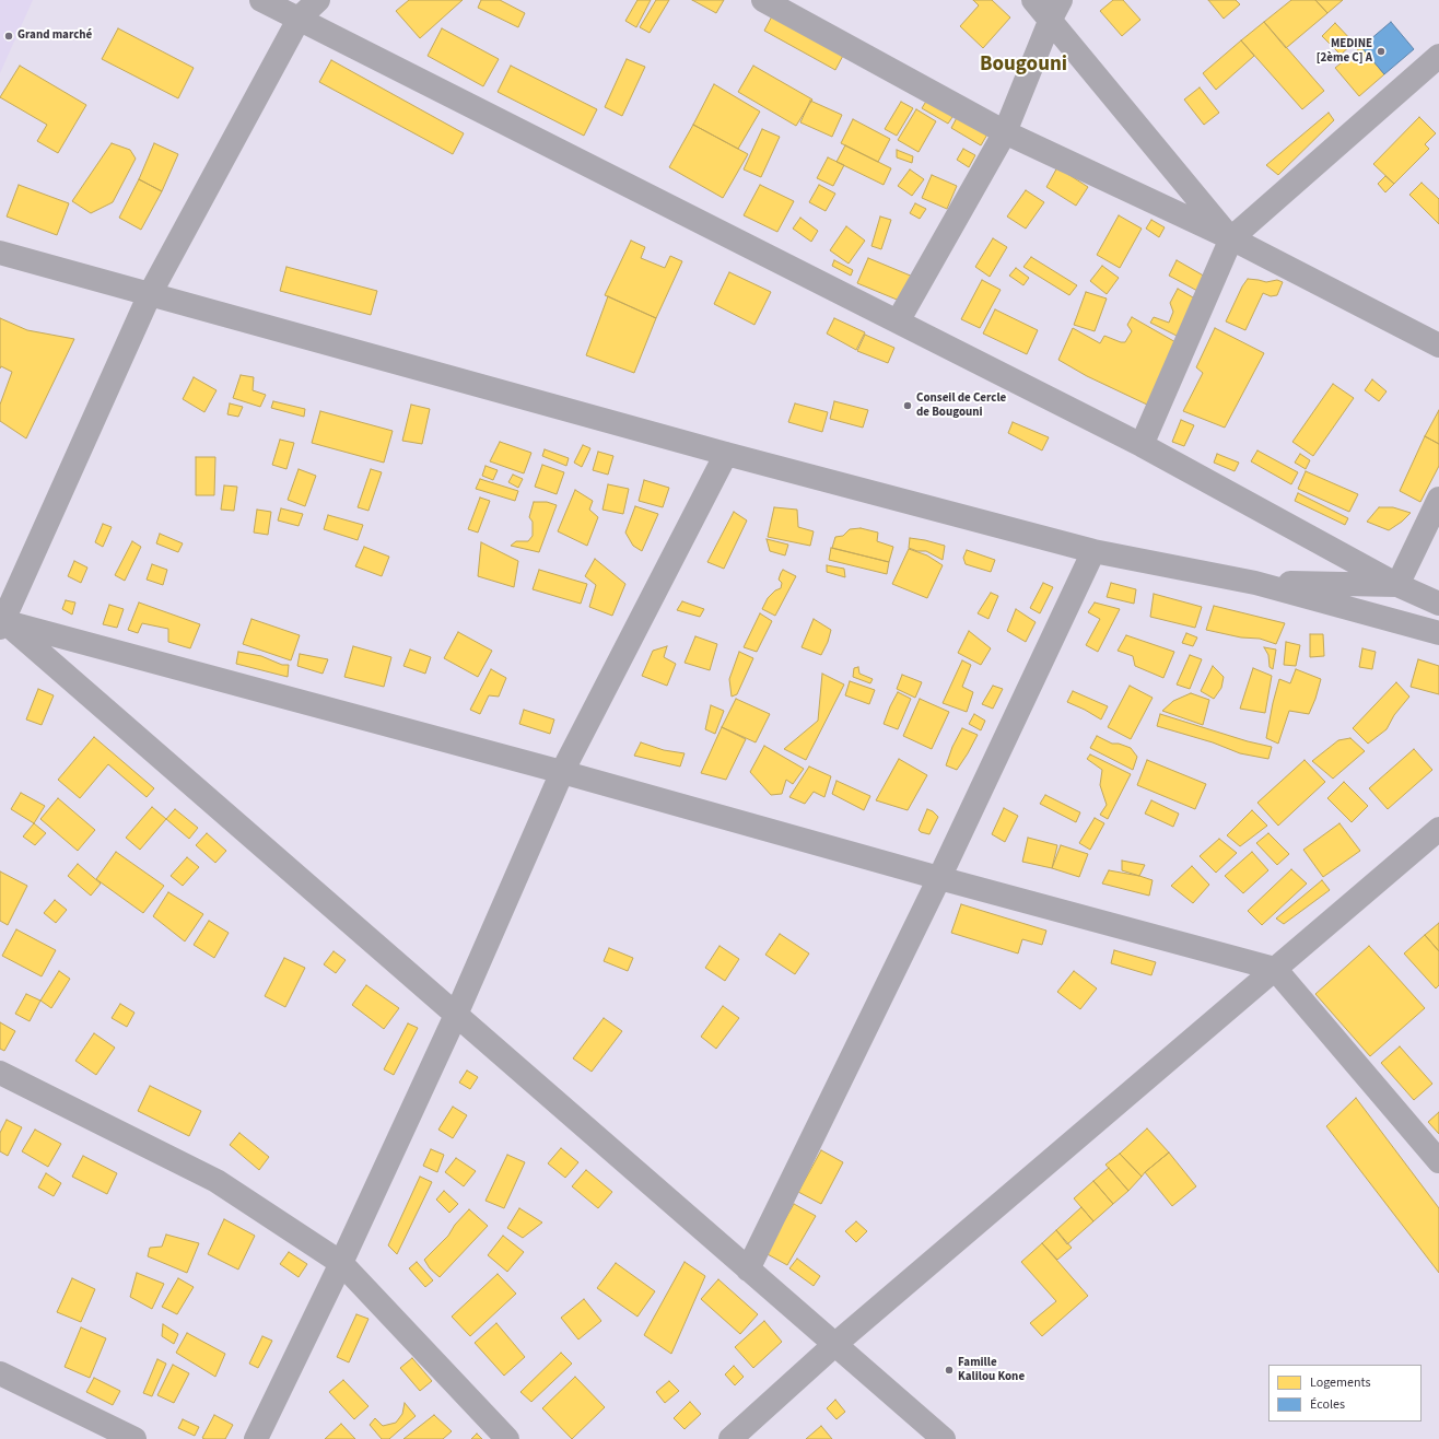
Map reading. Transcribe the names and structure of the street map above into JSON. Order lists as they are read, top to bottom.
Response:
{
  "districts": ["Bougouni"],
  "places": [
    "Grand marché",
    "MEDINE [2ème C] A",
    "Conseil de Cercle de Bougouni",
    "Famille Kalilou Kone"
  ],
  "legend": ["Logements", "Écoles"]
}
